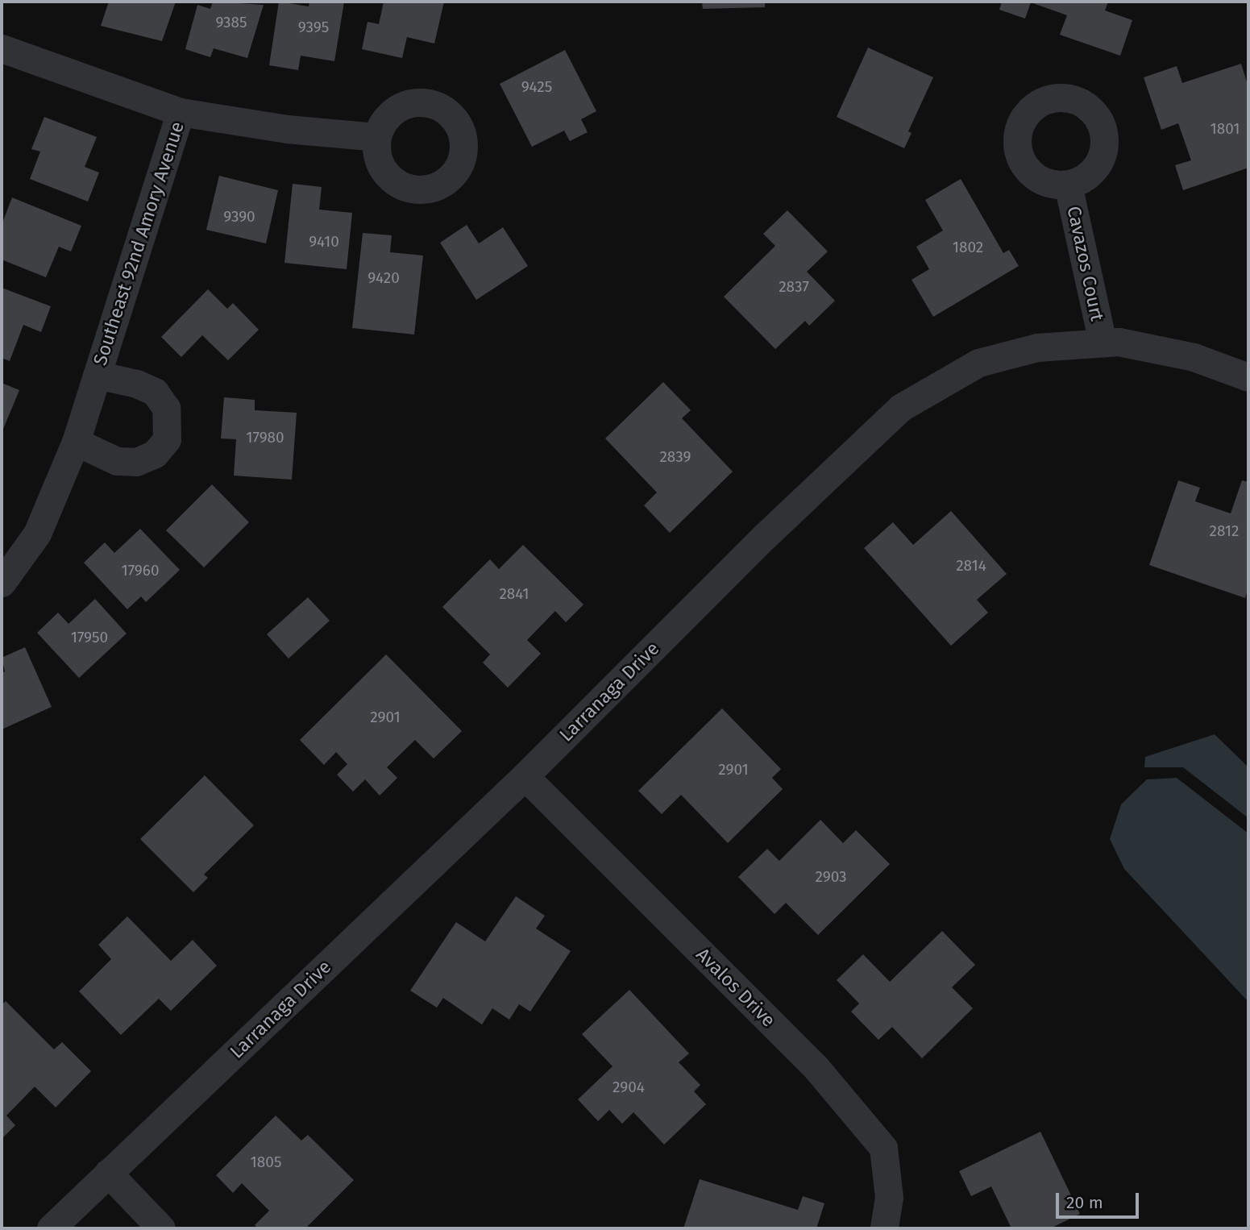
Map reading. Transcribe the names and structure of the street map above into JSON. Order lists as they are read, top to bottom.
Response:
{
  "streets": {
    "street": [
      "Southeast 92nd Amory Avenue",
      "Cavazos Court",
      "Larranaga Drive",
      "Avalos Drive"
    ]
  },
  "crossings": [
    ["Cavazos Court", "Larranaga Drive"],
    ["Larranaga Drive", "Avalos Drive"]
  ],
  "house_numbers": [
    "9385",
    "9395",
    "9425",
    "1801",
    "9390",
    "9410",
    "1802",
    "9420",
    "2837",
    "17980",
    "2839",
    "2812",
    "2814",
    "17960",
    "2841",
    "17950",
    "2901",
    "2901",
    "2903",
    "2904",
    "1805"
  ],
  "scale_bar": "20 m"
}
